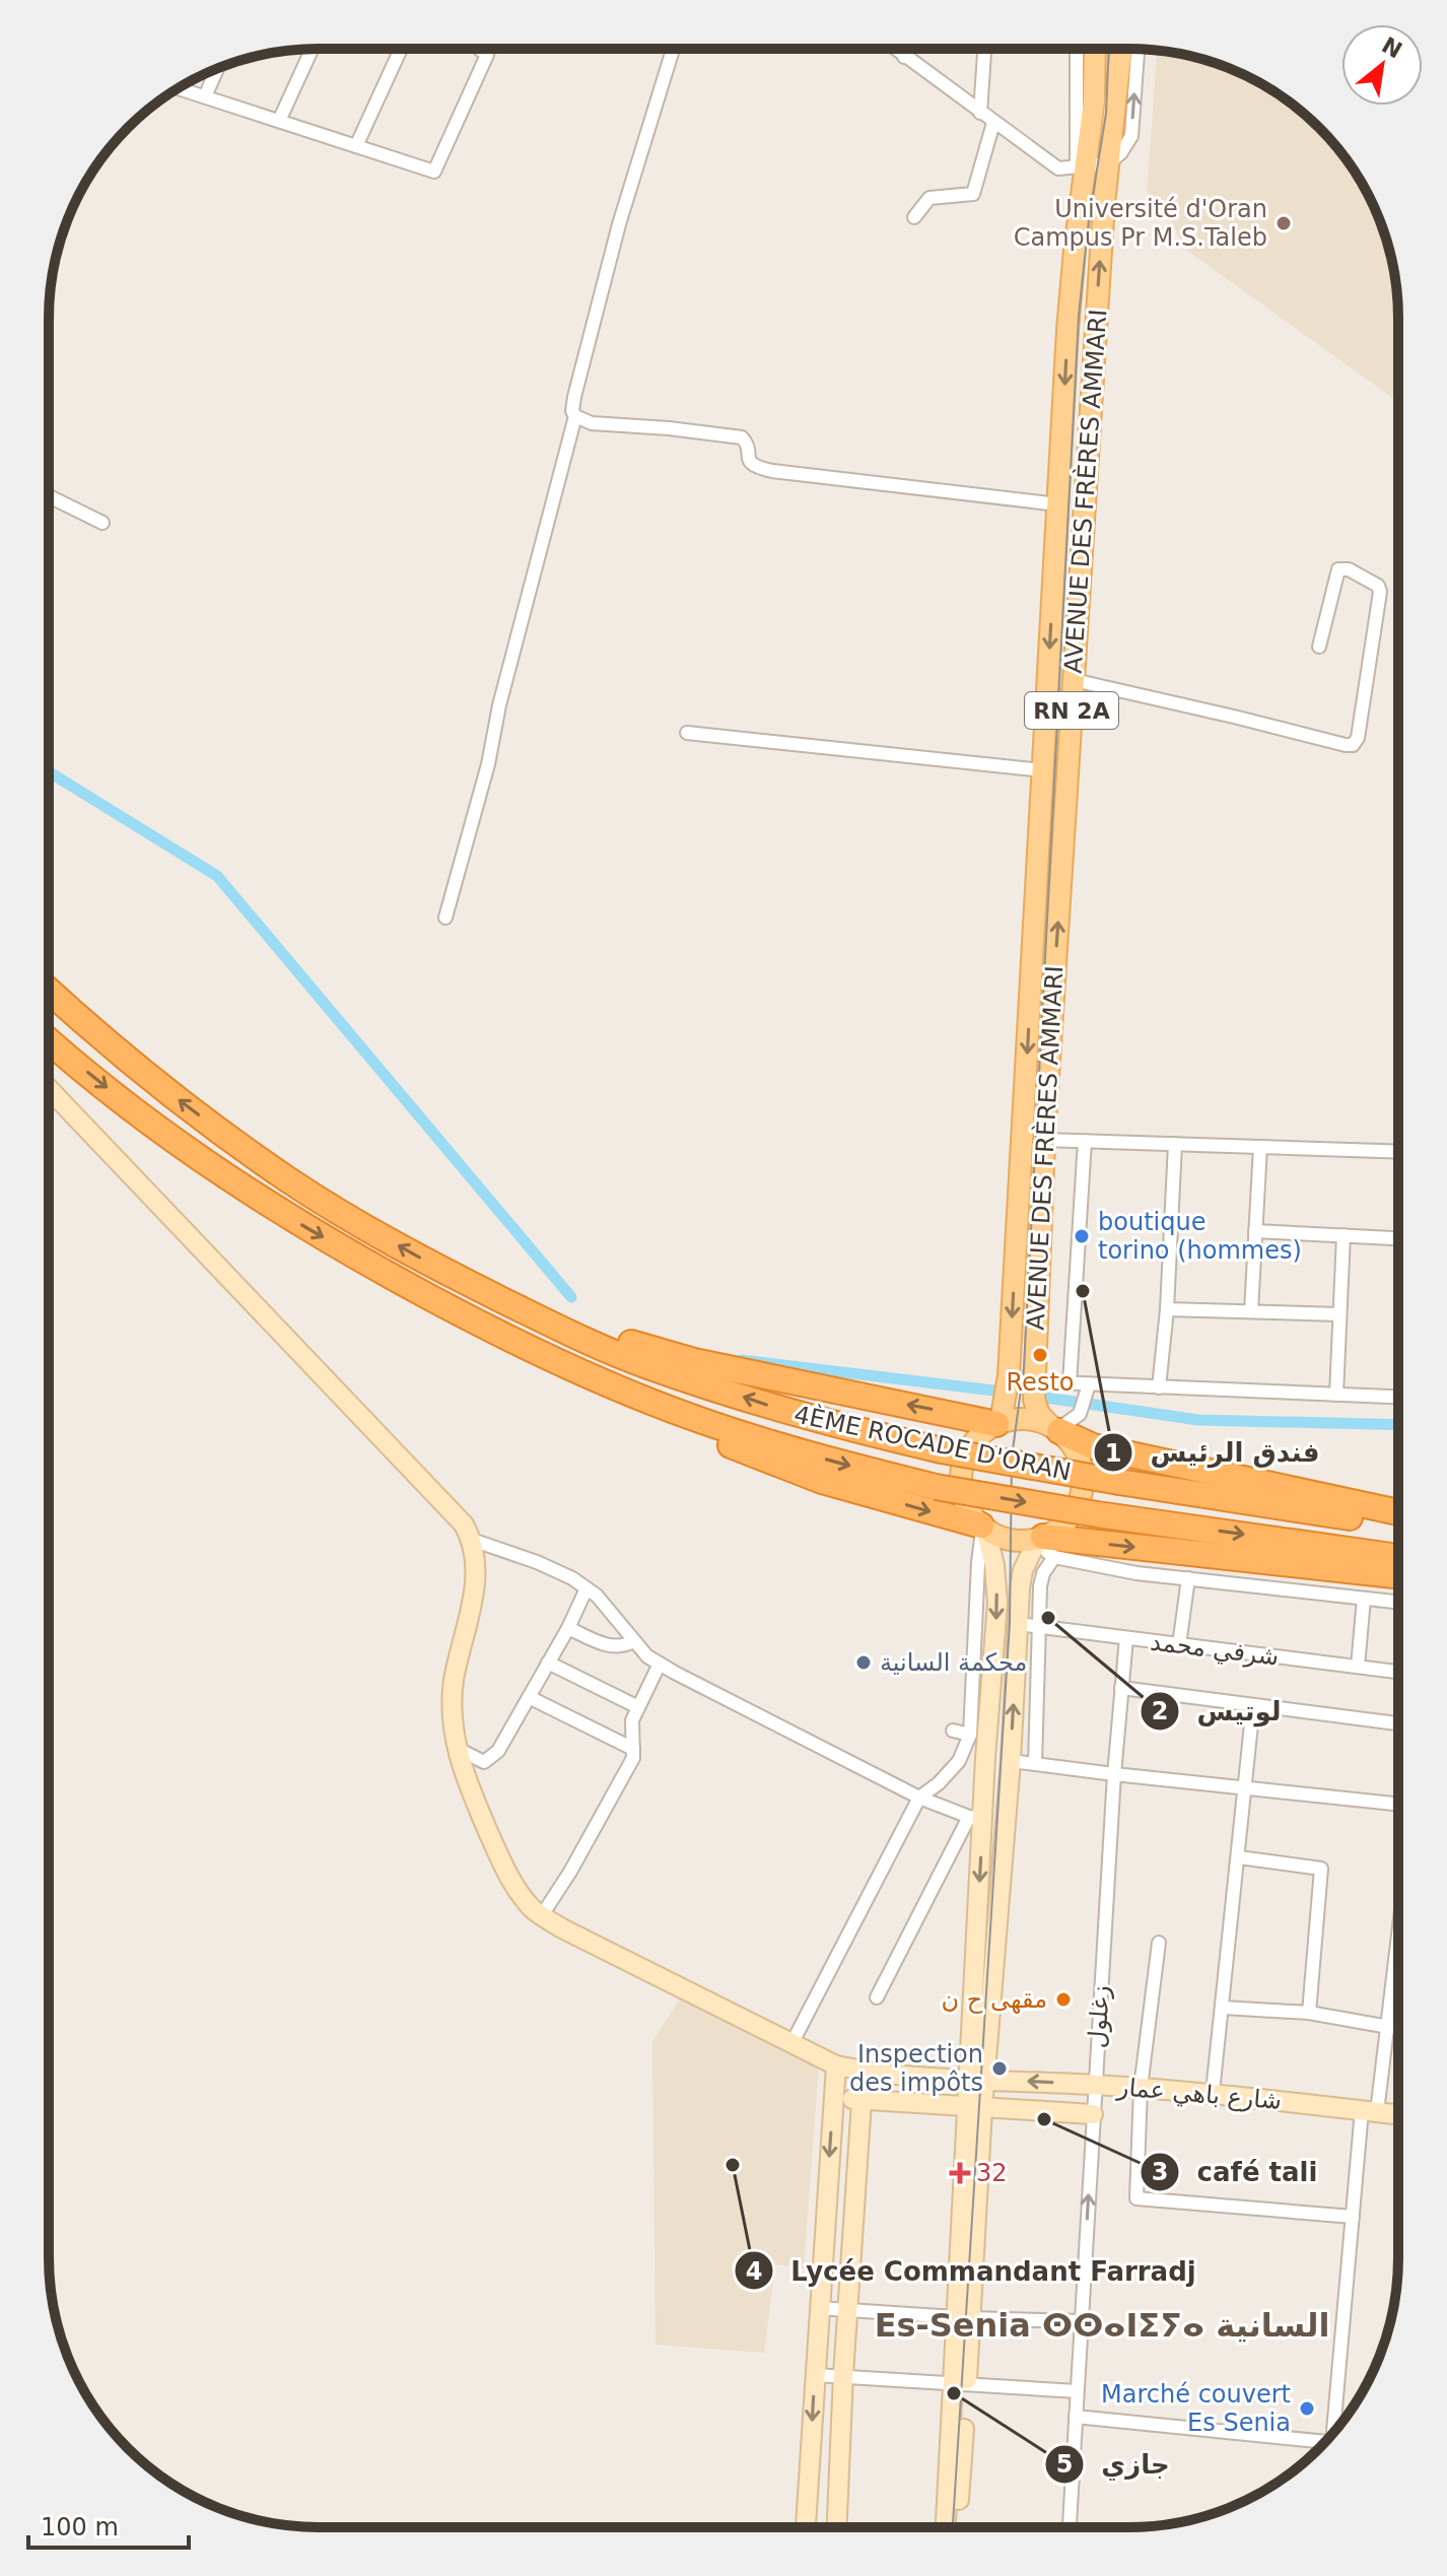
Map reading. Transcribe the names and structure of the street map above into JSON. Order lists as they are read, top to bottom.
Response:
{
  "streets": {
    "highway": ["4ÈME ROCADE D'ORAN"],
    "main road": ["AVENUE DES FRÈRES AMMARI", "RN 2A", "شارع باهي عمار"],
    "street": ["شرفي محمد", "زغلول"]
  },
  "crossings": [
    ["شرفي محمد", "زغلول"],
    ["زغلول", "شارع باهي عمار"]
  ],
  "districts": ["Es-Senia ⵙⵙⴰⵏⵉⵢⴰ السانية"],
  "places": {
    "other": [
      "Université d'Oran Campus Pr M.S.Taleb",
      "boutique torino (hommes)",
      "فندق الرئيس",
      "Resto",
      "لوتيس",
      "محكمة السانية",
      "مقهى ح ن",
      "Inspection des impôts",
      "café tali",
      "Lycée Commandant Farradj",
      "جازي",
      "Marché couvert Es Senia"
    ],
    "health": ["32"]
  },
  "scale_bar": "100 m",
  "north": "top right"
}
